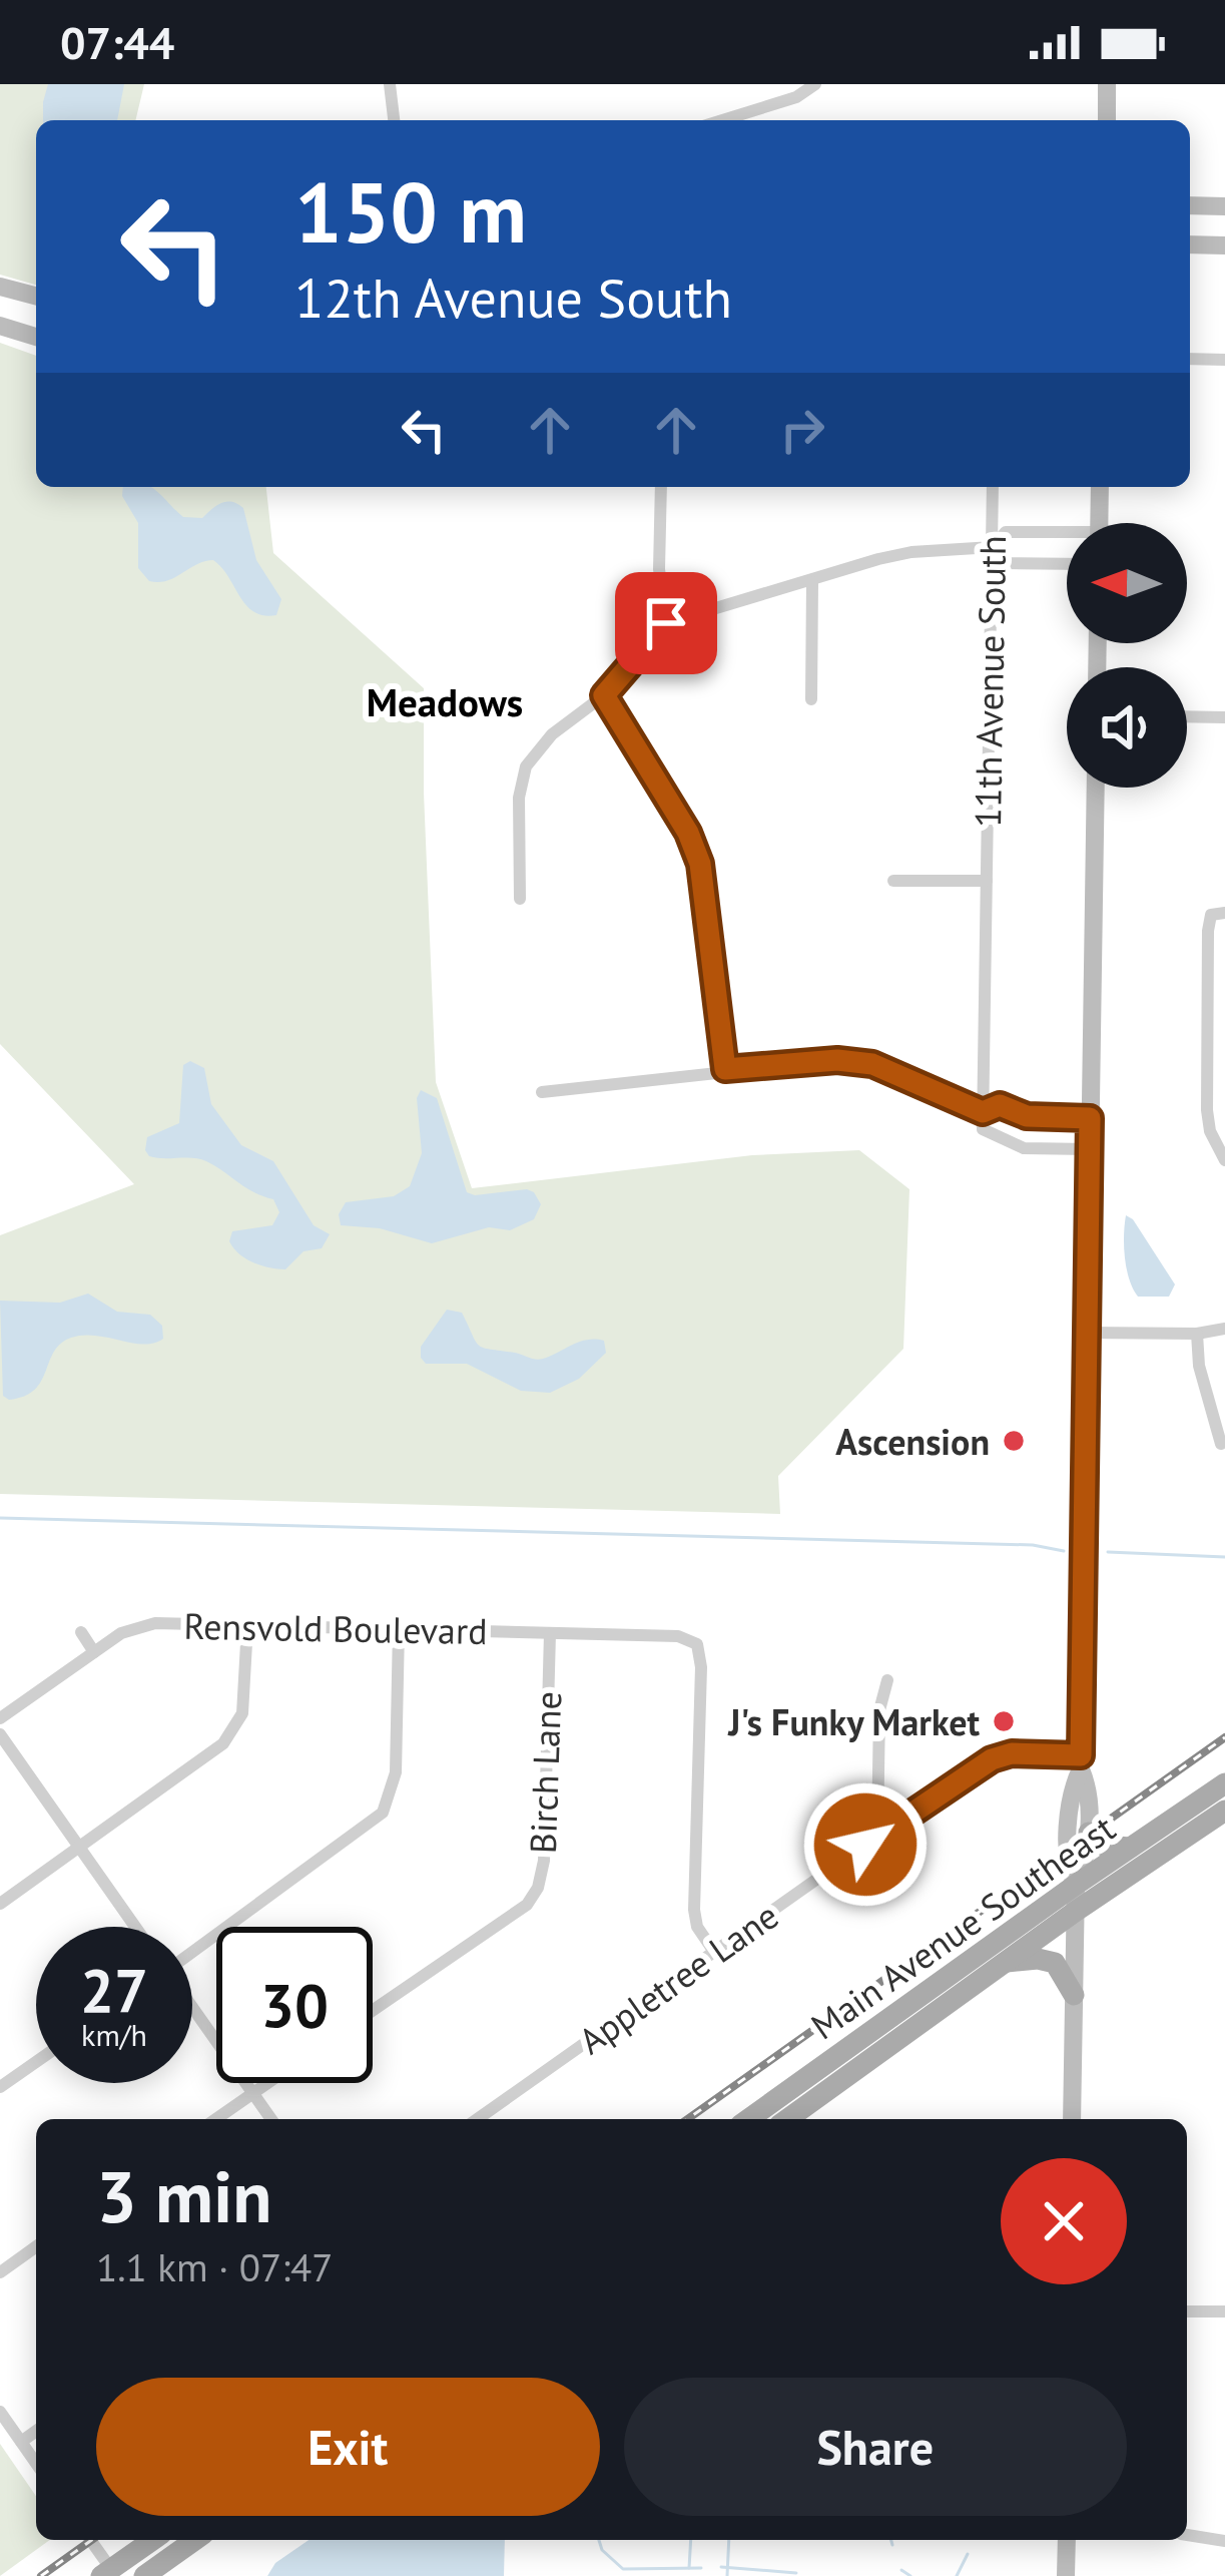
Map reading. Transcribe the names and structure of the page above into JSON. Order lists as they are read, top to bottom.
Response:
{
  "streets": {
    "main road": ["Main Avenue Southeast"],
    "street": [
      "11th Avenue South",
      "Rensvold Boulevard",
      "Birch Lane",
      "Appletree Lane"
    ]
  },
  "crossings": [
    ["Rensvold Boulevard", "Birch Lane"],
    ["Rensvold Boulevard", "Appletree Lane"]
  ],
  "districts": ["Meadows"],
  "places": ["Ascension", "J's Funky Market"],
  "north": "left",
  "page": {
    "status": "07:44",
    "turn": ["150 m", "12th Avenue South"],
    "speed": "27 km/h",
    "limit": "30",
    "heading": ["3 min", "1.1 km · 07:47"],
    "buttons": ["Exit", "Share"]
  }
}
